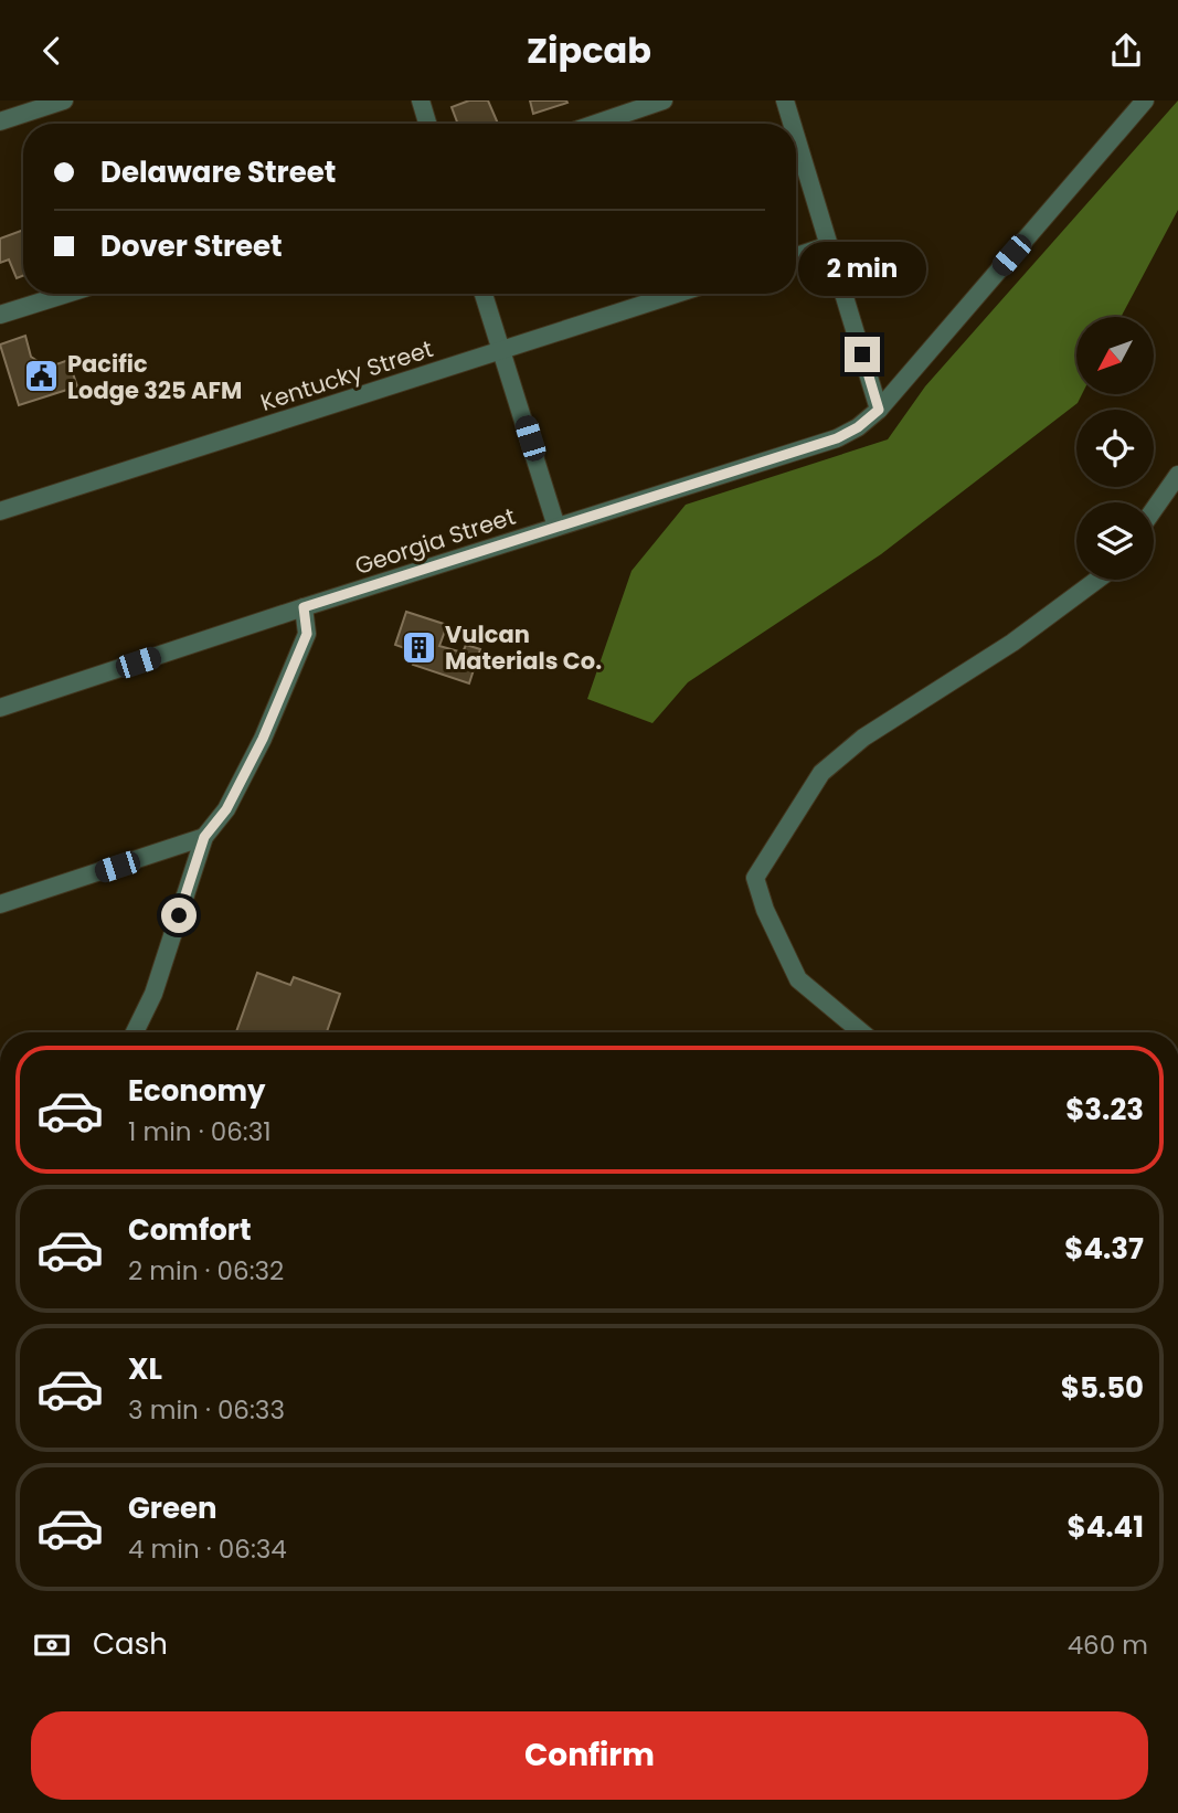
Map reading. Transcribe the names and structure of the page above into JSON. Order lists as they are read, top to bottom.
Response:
{
  "streets": {
    "street": ["Kentucky Street", "Georgia Street"]
  },
  "places": {
    "public building": ["Pacific Lodge 325 AFM"],
    "building": ["Vulcan Materials Co."]
  },
  "north": "bottom left",
  "page": {
    "header": "Zipcab",
    "banner": ["Delaware Street", "Dover Street"],
    "bubble": "2 min",
    "list": [
      {
        "name": "Economy",
        "note": "1 min · 06:31",
        "value": "$3.23"
      },
      {
        "name": "Comfort",
        "note": "2 min · 06:32",
        "value": "$4.37"
      },
      {
        "name": "XL",
        "note": "3 min · 06:33",
        "value": "$5.50"
      },
      {
        "name": "Green",
        "note": "4 min · 06:34",
        "value": "$4.41"
      }
    ],
    "pay": ["Cash", "460 m"],
    "buttons": "Confirm"
  }
}
